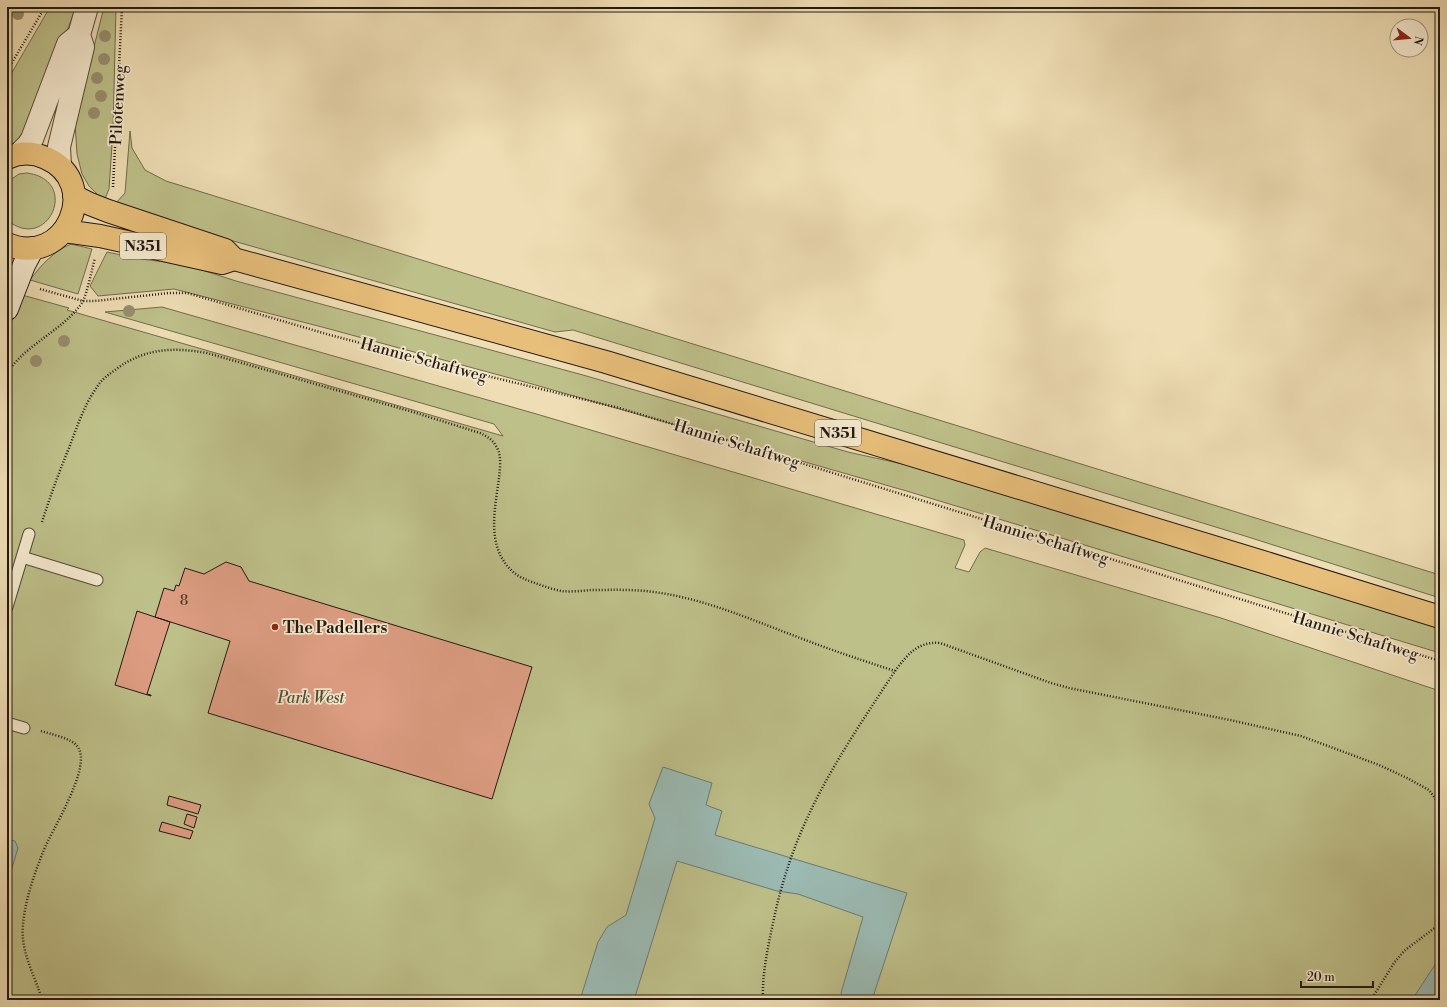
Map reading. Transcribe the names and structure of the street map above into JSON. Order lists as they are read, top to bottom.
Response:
{
  "streets": {
    "main road": ["N351"],
    "path": ["Pilotenweg", "Hannie Schaftweg"]
  },
  "parks": ["Park West"],
  "places": ["The Padellers"],
  "house_numbers": ["8"],
  "scale_bar": "20 m",
  "north": "right"
}
